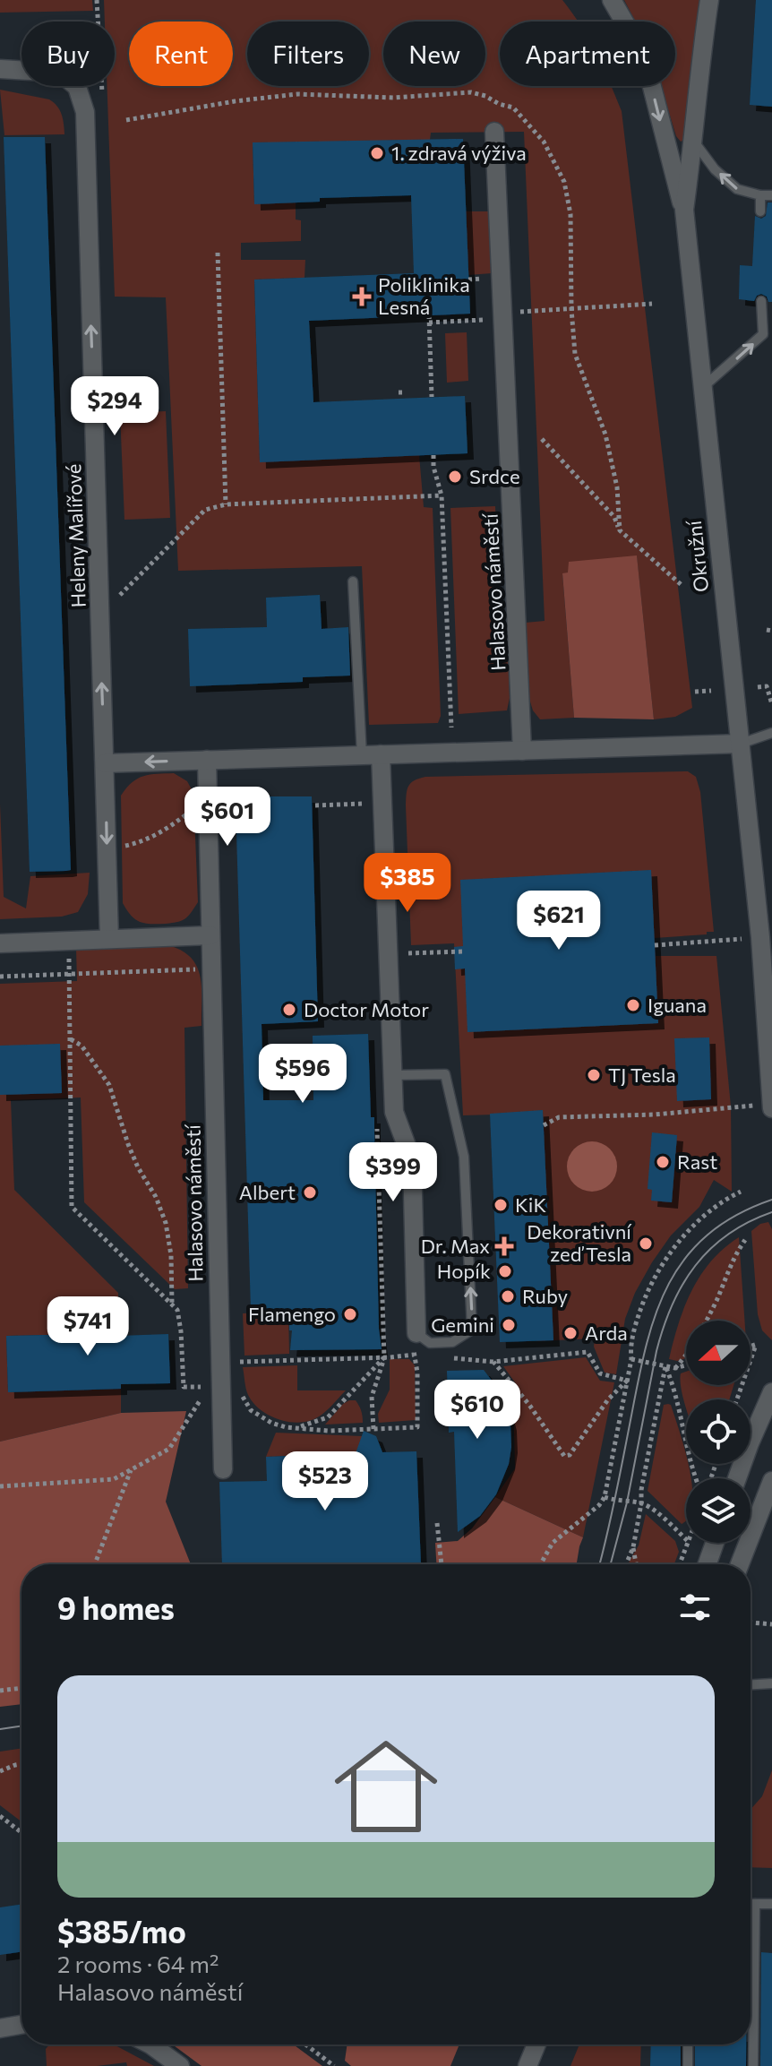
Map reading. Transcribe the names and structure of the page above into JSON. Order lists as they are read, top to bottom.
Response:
{
  "streets": {
    "street": ["Heleny Malířové", "Okružní", "Halasovo náměstí"]
  },
  "places": {
    "other": [
      "1. zdravá výživa",
      "Srdce",
      "Iguana",
      "Doctor Motor",
      "TJ Tesla",
      "Rast",
      "Albert",
      "KiK",
      "Dekorativní zeď Tesla",
      "Hopík",
      "Ruby",
      "Flamengo",
      "Gemini",
      "Arda"
    ],
    "health": ["Poliklinika Lesná", "Dr. Max"]
  },
  "north": "left",
  "page": {
    "chip": [
      "Buy",
      "Rent",
      "Filters",
      "New",
      "Apartment"
    ],
    "price": [
      "$294",
      "$601",
      "$385",
      "$621",
      "$596",
      "$399",
      "$741",
      "$610",
      "$523"
    ],
    "heading": "9 homes",
    "list": [
      {
        "name": "$385/mo",
        "note": "2 rooms · 64 m² · Halasovo náměstí"
      }
    ]
  }
}
